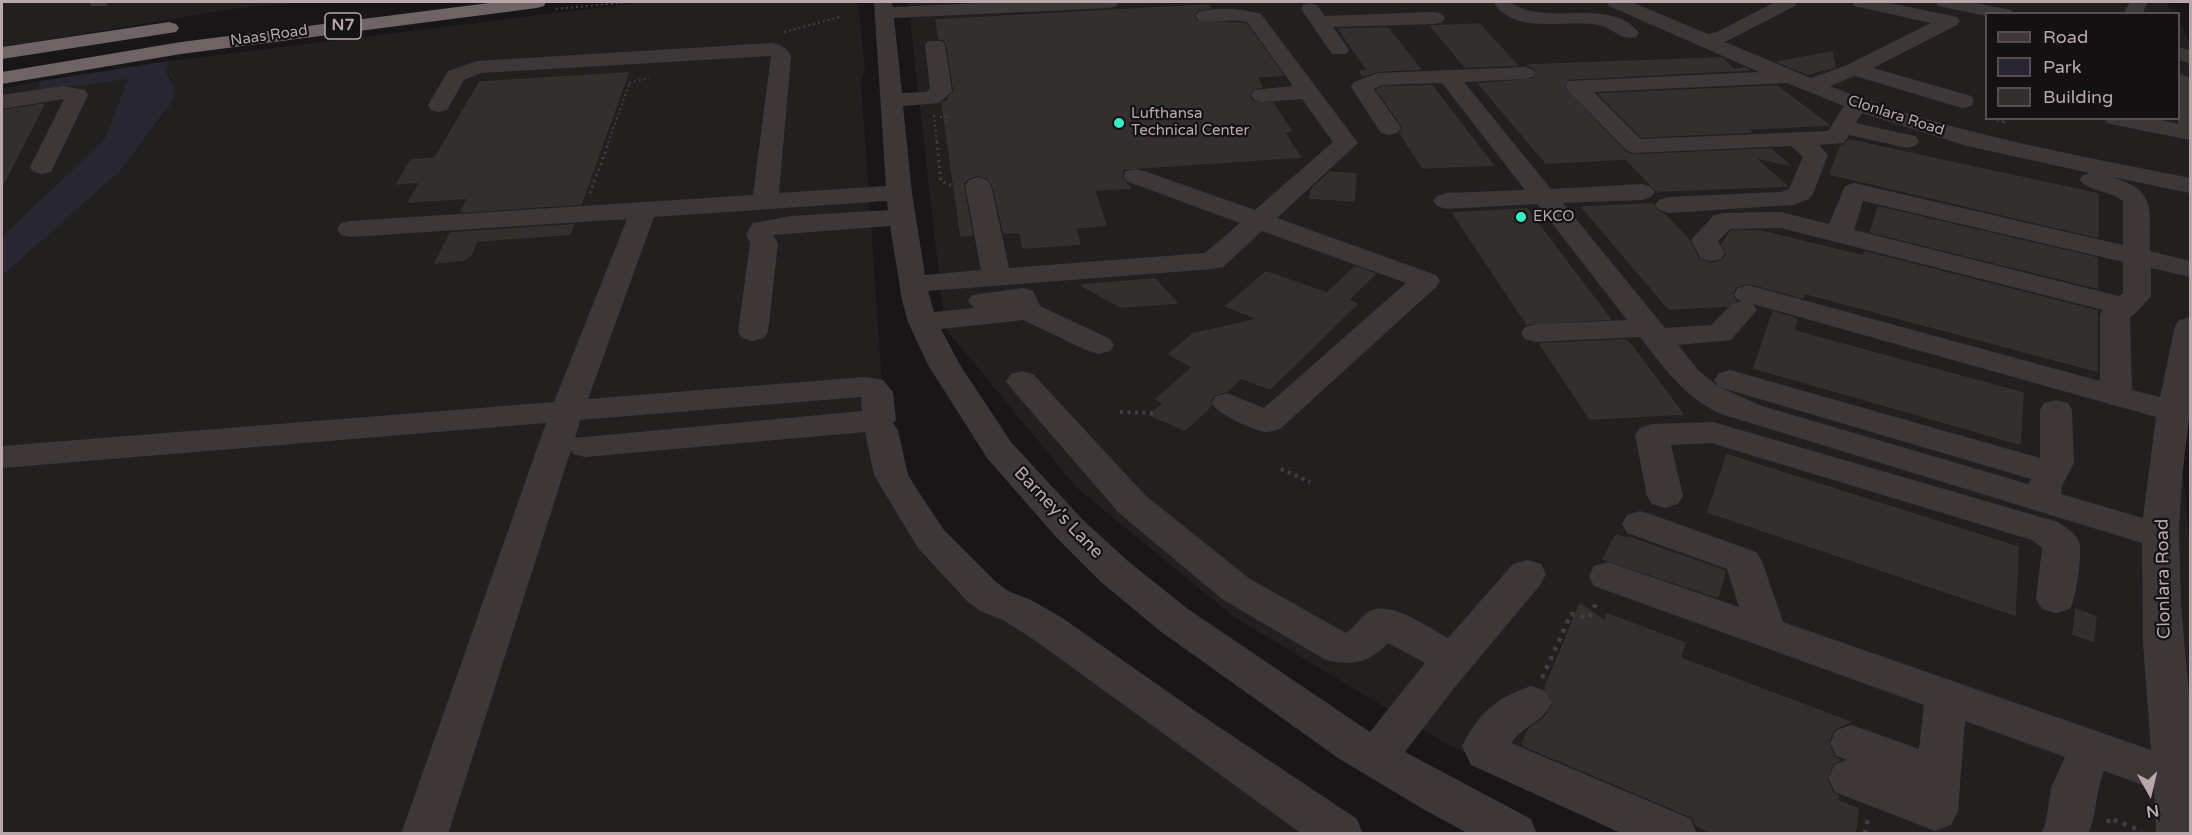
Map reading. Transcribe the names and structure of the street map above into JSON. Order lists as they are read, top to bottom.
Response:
{
  "streets": {
    "highway": ["N7", "Naas Road"],
    "street": ["Clonlara Road", "Barney's Lane"]
  },
  "crossings": [
    ["N7", "Naas Road"]
  ],
  "places": ["Lufthansa Technical Center", "EKCO"],
  "legend": ["Road", "Park", "Building"],
  "north": "bottom"
}
